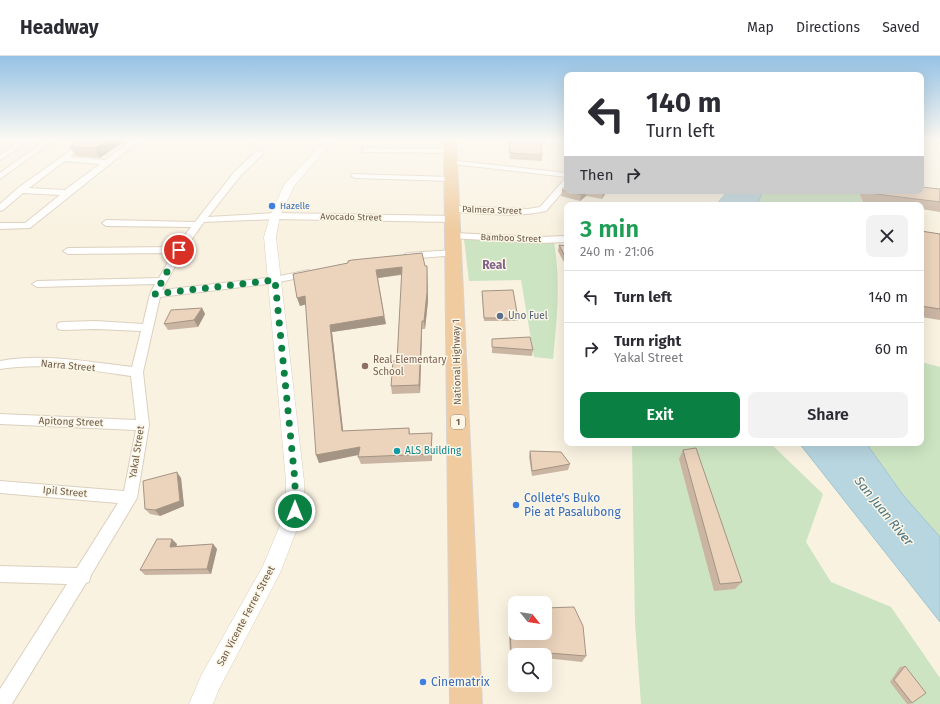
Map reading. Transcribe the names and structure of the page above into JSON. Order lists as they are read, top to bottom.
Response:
{
  "streets": {
    "highway": ["National Highway 1", "1"],
    "street": [
      "Palmera Street",
      "Avocado Street",
      "Bamboo Street",
      "Narra Street",
      "Apitong Street",
      "Yakal Street",
      "Ipil Street",
      "San Vicente Ferrer Street"
    ]
  },
  "crossings": [
    ["Palmera Street", "Avocado Street"],
    ["Palmera Street", "Bamboo Street"],
    ["Palmera Street", "National Highway 1"],
    ["Avocado Street", "Bamboo Street"],
    ["Avocado Street", "National Highway 1"],
    ["Avocado Street", "Yakal Street"],
    ["Avocado Street", "San Vicente Ferrer Street"],
    ["Bamboo Street", "National Highway 1"],
    ["Narra Street", "Yakal Street"],
    ["Apitong Street", "Yakal Street"],
    ["Yakal Street", "Ipil Street"]
  ],
  "districts": ["Real"],
  "water": ["San Juan River"],
  "places": [
    "Hazelle",
    "Uno Fuel",
    "Real Elementary School",
    "ALS Building",
    "Collete's Buko Pie at Pasalubong",
    "Cinematrix"
  ],
  "north": "bottom right",
  "page": {
    "header": "Headway",
    "nav": ["Map", "Directions", "Saved"],
    "turn": ["140 m", "Turn left"],
    "then": "Then",
    "heading": ["3 min", "240 m · 21:06"],
    "list": [
      {
        "name": "Turn left",
        "value": "140 m"
      },
      {
        "name": "Turn right",
        "note": "Yakal Street",
        "value": "60 m"
      }
    ],
    "buttons": ["Exit", "Share"]
  }
}
